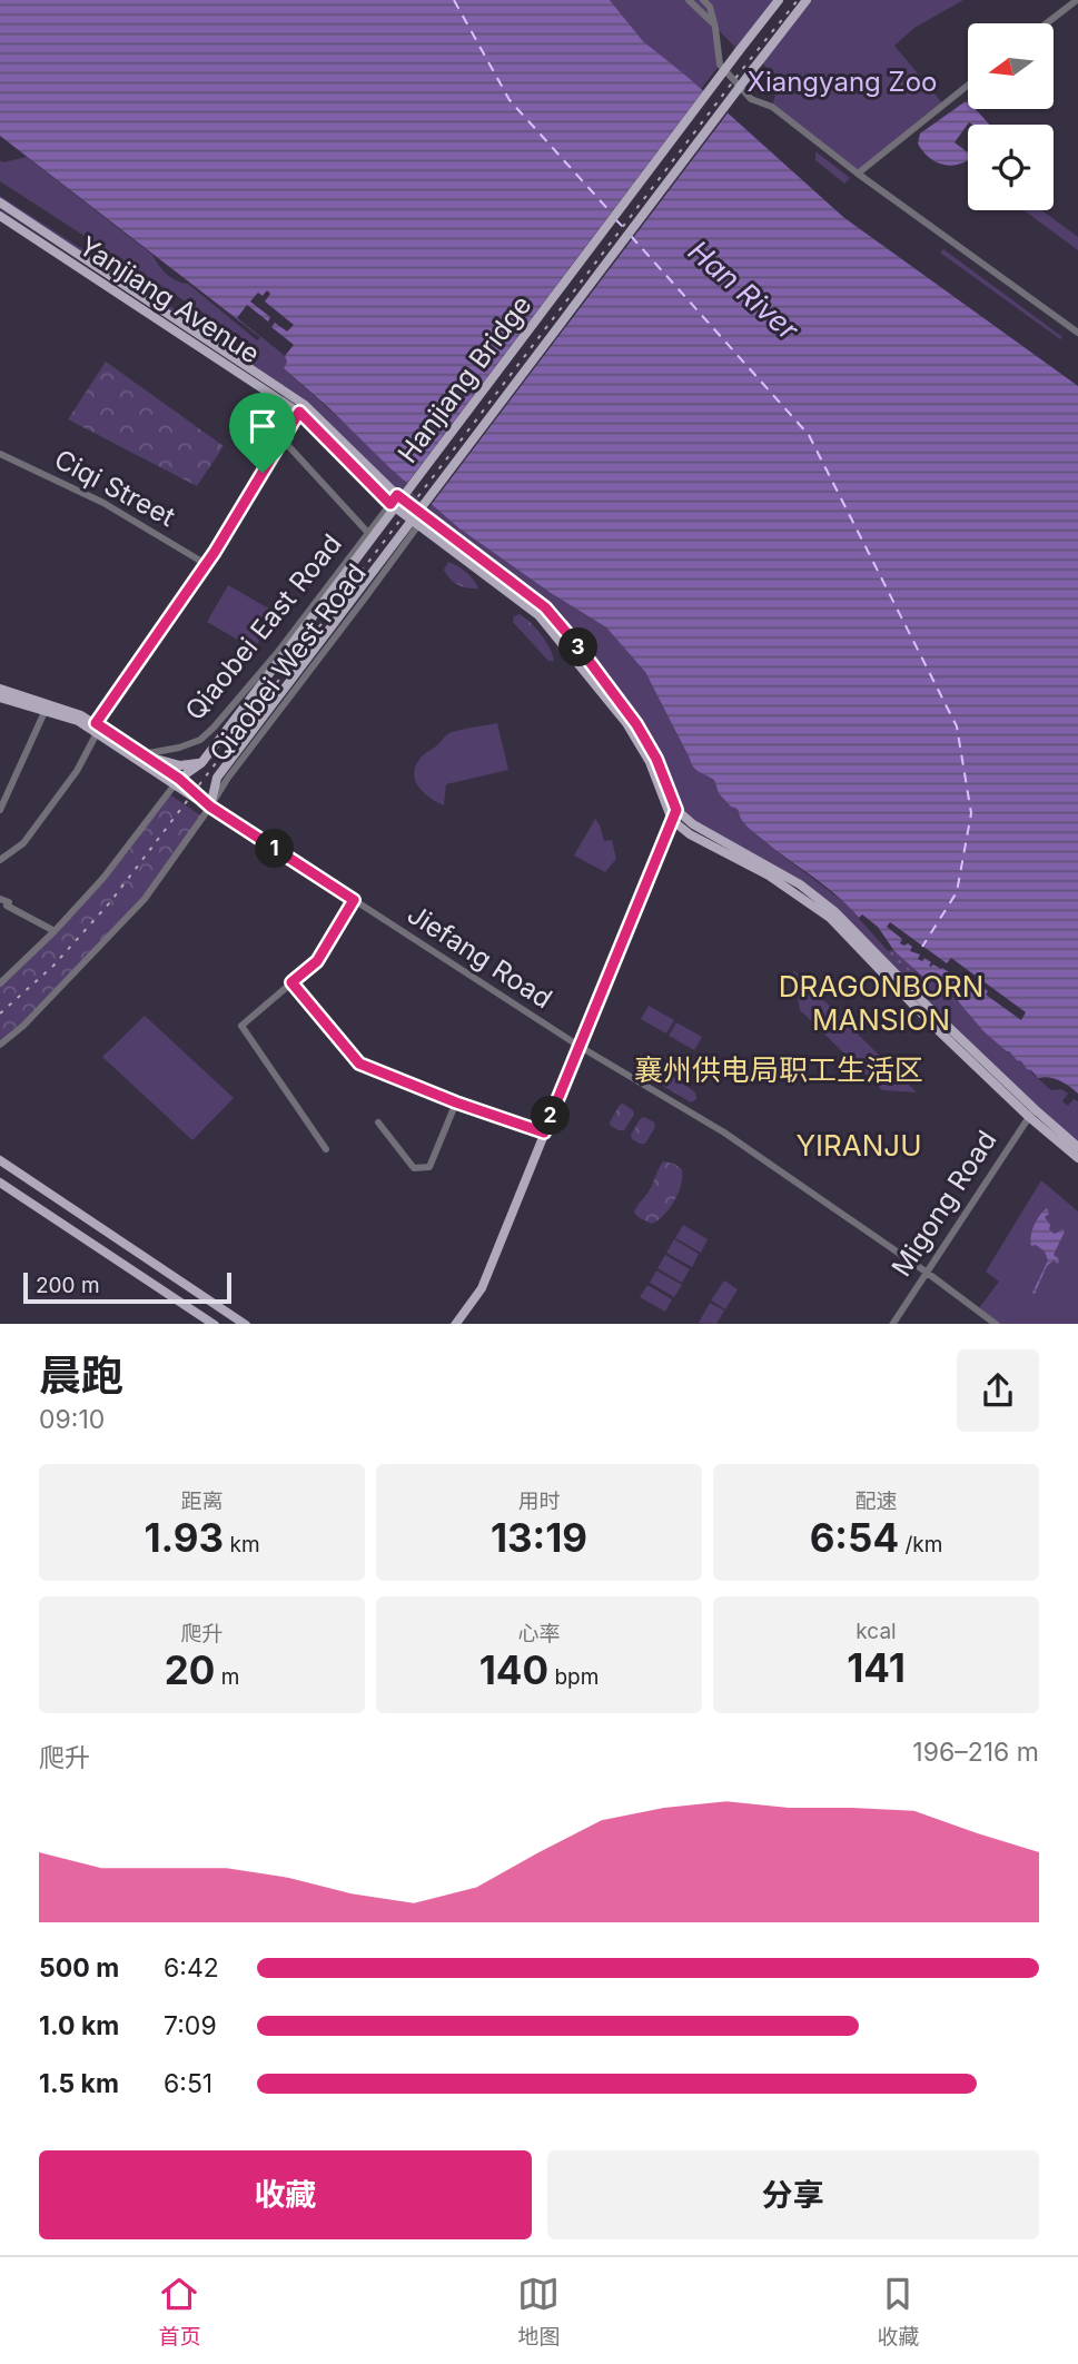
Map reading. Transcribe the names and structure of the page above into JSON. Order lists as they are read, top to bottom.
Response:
{
  "streets": {
    "main road": ["Yanjiang Avenue", "Hanjiang Bridge", "Jiefang Road"],
    "street": [
      "Ciqi Street",
      "Qiaobei East Road",
      "Qiaobei West Road",
      "Migong Road"
    ]
  },
  "crossings": [
    ["Yanjiang Avenue", "Qiaobei East Road"],
    ["Yanjiang Avenue", "Qiaobei West Road"],
    ["Hanjiang Bridge", "Qiaobei West Road"],
    ["Hanjiang Bridge", "Jiefang Road"],
    ["Qiaobei East Road", "Jiefang Road"],
    ["Qiaobei West Road", "Jiefang Road"],
    ["Jiefang Road", "Migong Road"]
  ],
  "districts": ["DRAGONBORN MANSION", "襄州供电局职工生活区", "YIRANJU"],
  "water": ["Han River"],
  "parks": ["Xiangyang Zoo"],
  "scale_bar": "200 m",
  "north": "left",
  "page": {
    "pins": ["3", "1", "2"],
    "scale": "200 m",
    "heading": ["晨跑", "09:10"],
    "stats": [
      ["距离", "1.93 km"],
      ["用时", "13:19"],
      ["配速", "6:54 /km"],
      ["爬升", "20 m"],
      ["心率", "140 bpm"],
      ["kcal", "141"]
    ],
    "chart": ["爬升", "196–216 m"],
    "list": [
      {
        "name": "500 m",
        "note": "6:42"
      },
      {
        "name": "1.0 km",
        "note": "7:09"
      },
      {
        "name": "1.5 km",
        "note": "6:51"
      }
    ],
    "buttons": ["收藏", "分享"],
    "tabs": ["首页", "地图", "收藏"]
  }
}
